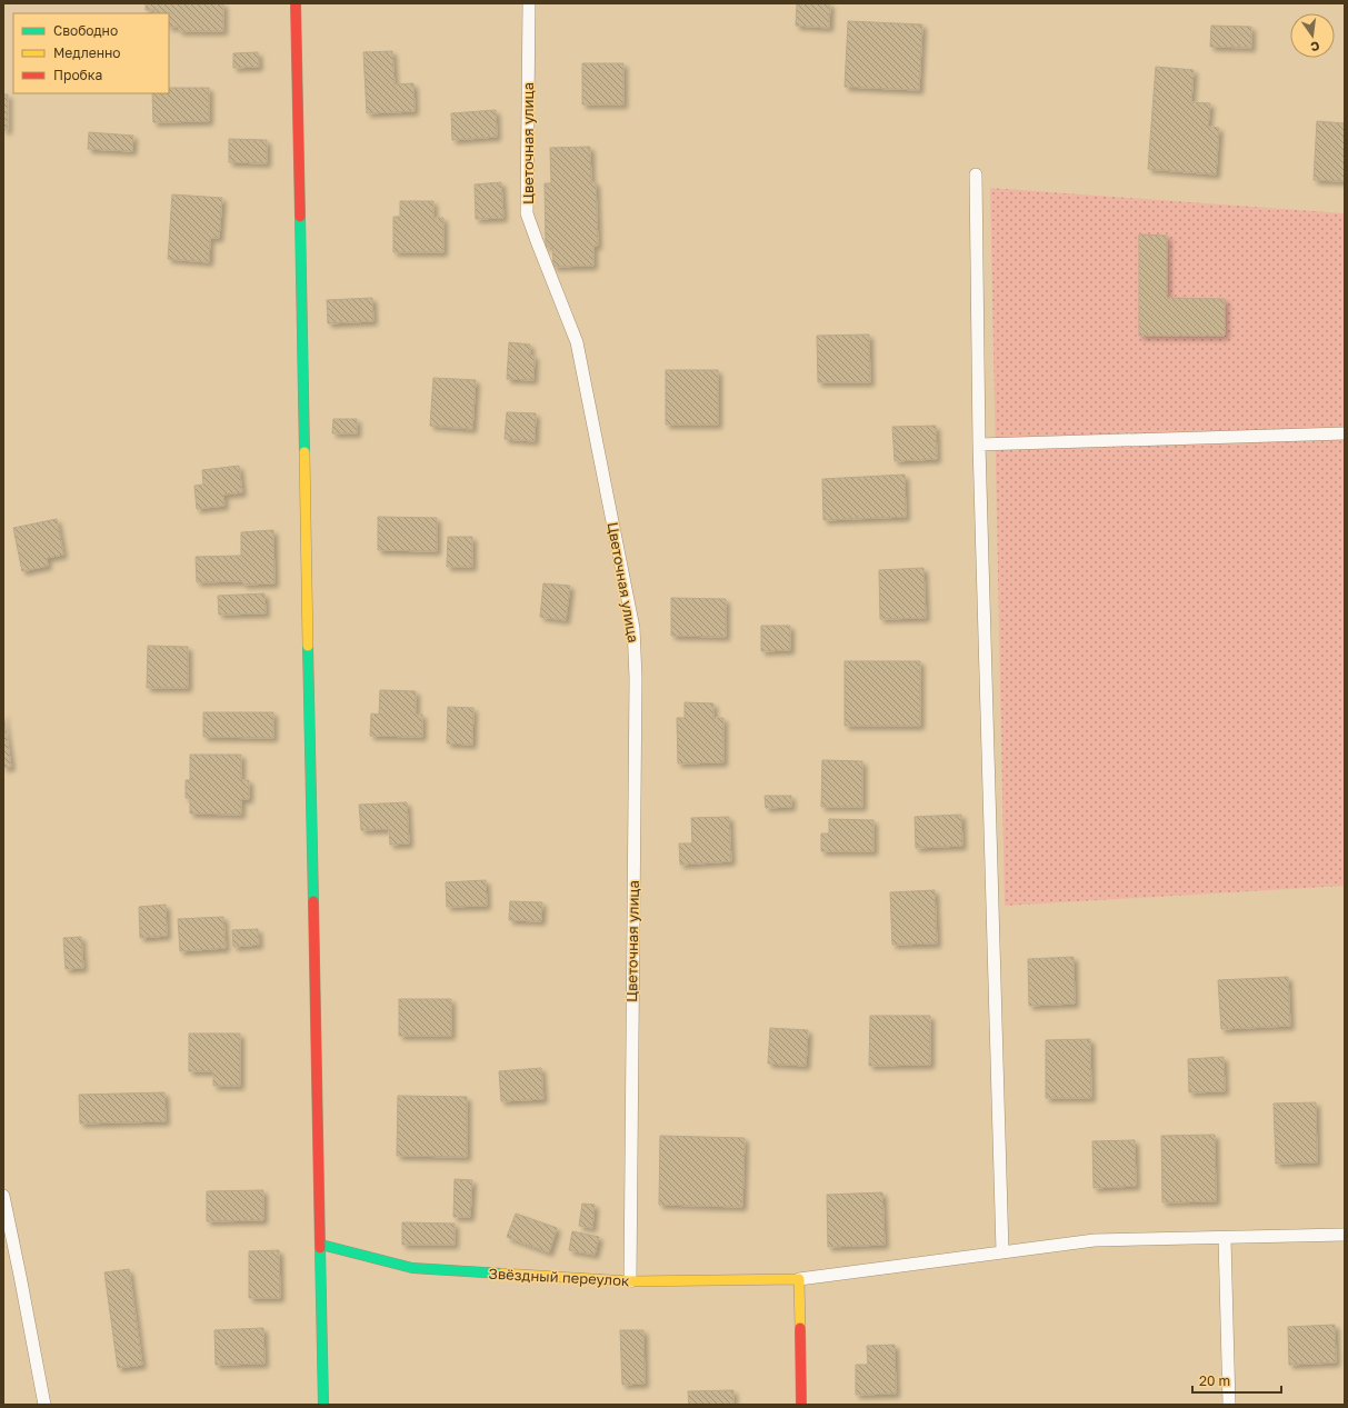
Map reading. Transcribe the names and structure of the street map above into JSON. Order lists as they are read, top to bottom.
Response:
{
  "streets": {
    "street": ["Звёздный переулок"],
    "lane": ["Цветочная улица"]
  },
  "crossings": [
    ["Цветочная улица", "Звёздный переулок"]
  ],
  "legend": ["Свободно", "Медленно", "Пробка"],
  "scale_bar": "20 m",
  "north": "bottom"
}
